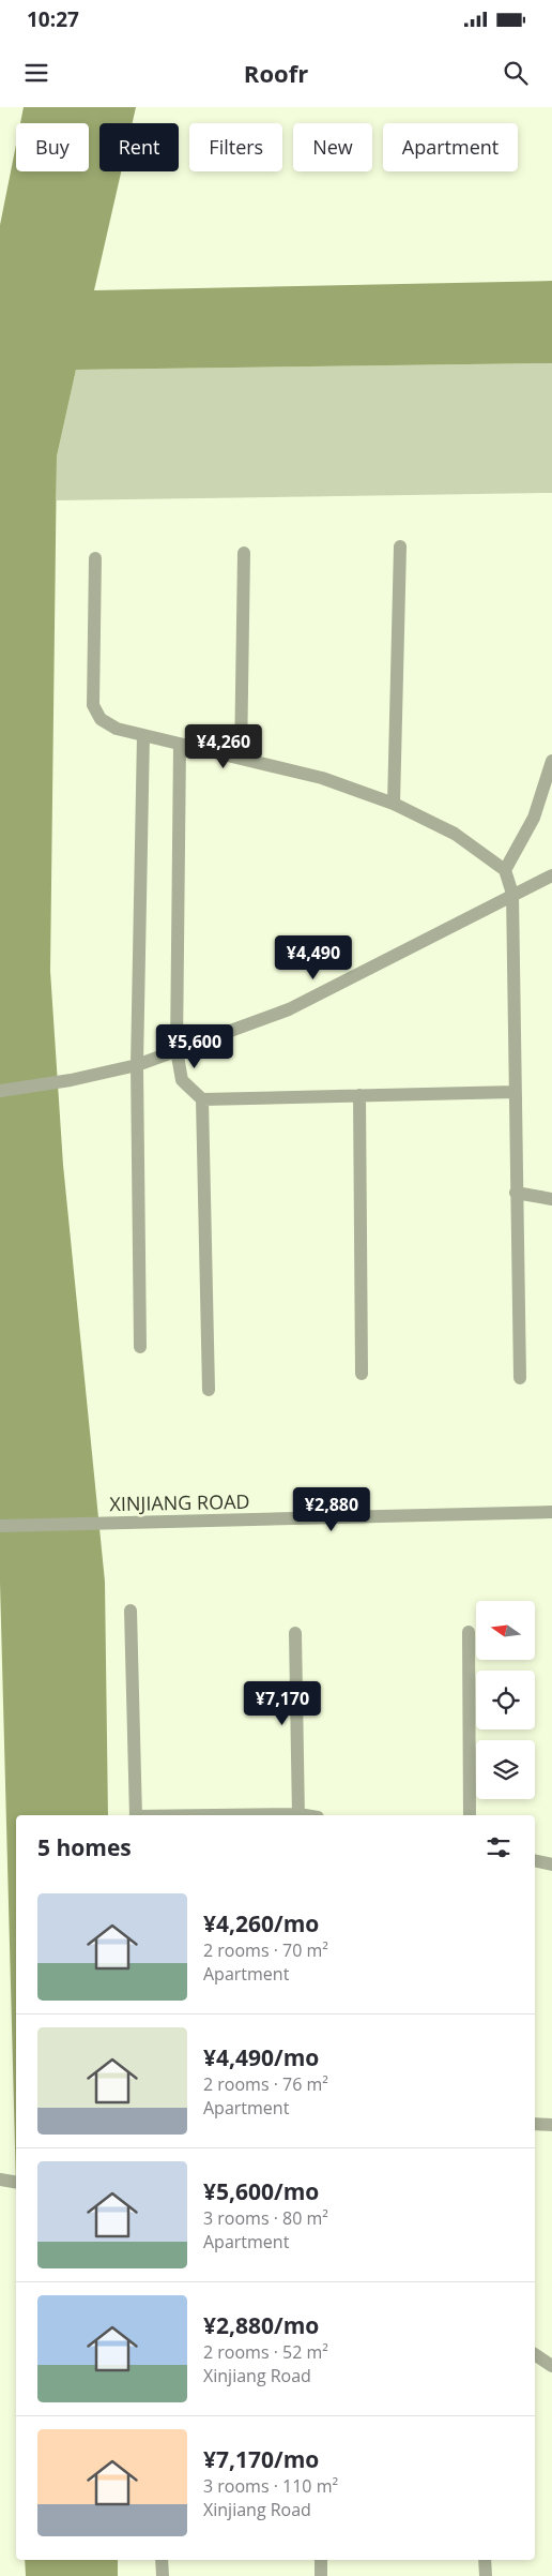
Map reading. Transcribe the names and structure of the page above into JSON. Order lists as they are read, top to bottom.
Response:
{
  "streets": {
    "street": ["XINJIANG ROAD"]
  },
  "north": "left",
  "page": {
    "status": "10:27",
    "header": "Roofr",
    "chip": [
      "Buy",
      "Rent",
      "Filters",
      "New",
      "Apartment"
    ],
    "price": [
      "¥4,260",
      "¥4,490",
      "¥5,600",
      "¥2,880",
      "¥7,170"
    ],
    "heading": "5 homes",
    "list": [
      {
        "name": "¥4,260/mo",
        "note": "2 rooms · 70 m² · Apartment"
      },
      {
        "name": "¥4,490/mo",
        "note": "2 rooms · 76 m² · Apartment"
      },
      {
        "name": "¥5,600/mo",
        "note": "3 rooms · 80 m² · Apartment"
      },
      {
        "name": "¥2,880/mo",
        "note": "2 rooms · 52 m² · Xinjiang Road"
      },
      {
        "name": "¥7,170/mo",
        "note": "3 rooms · 110 m² · Xinjiang Road"
      }
    ]
  }
}
